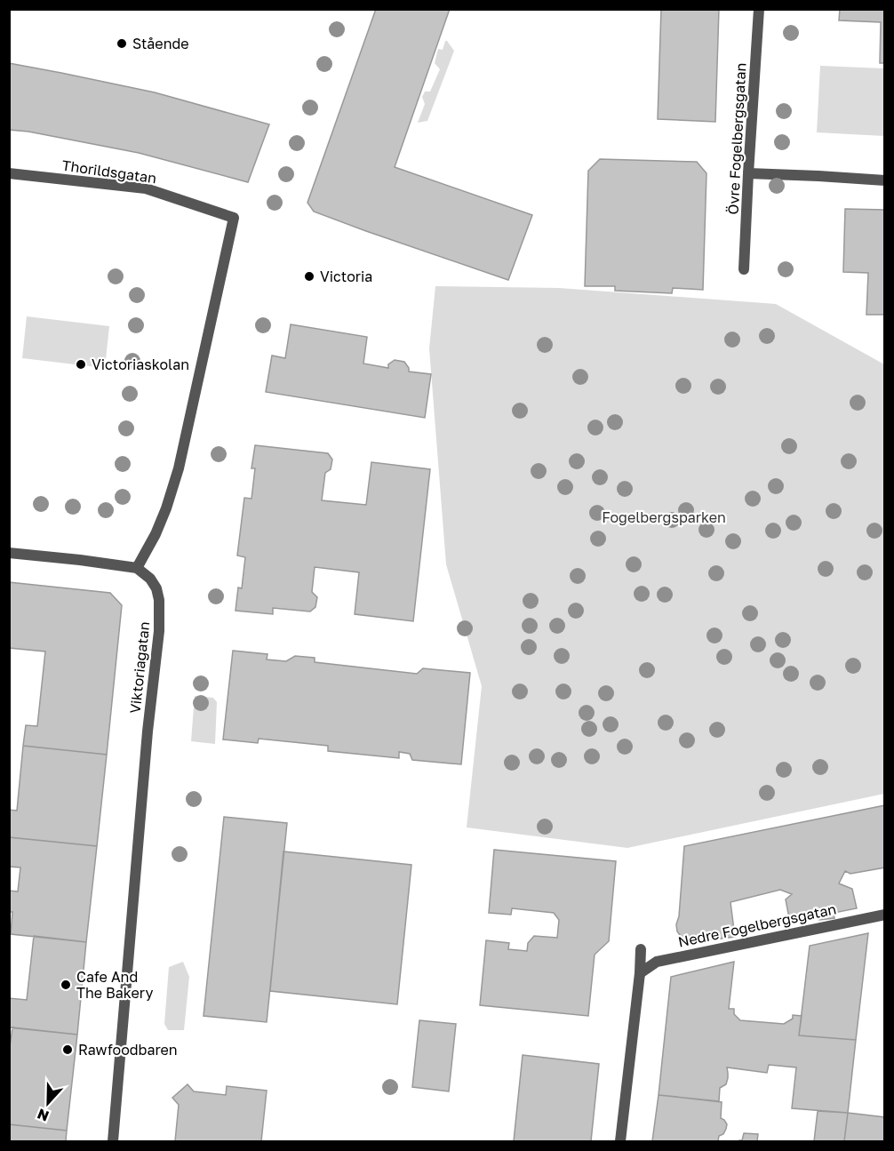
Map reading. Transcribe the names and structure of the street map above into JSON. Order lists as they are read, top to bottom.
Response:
{
  "streets": {
    "street": [
      "Övre Fogelbergsgatan",
      "Thorildsgatan",
      "Viktoriagatan",
      "Nedre Fogelbergsgatan"
    ]
  },
  "crossings": [
    ["Thorildsgatan", "Viktoriagatan"]
  ],
  "parks": ["Fogelbergsparken"],
  "places": [
    "Stående",
    "Victoria",
    "Victoriaskolan",
    "Cafe And The Bakery",
    "Rawfoodbaren"
  ],
  "north": "bottom"
}
